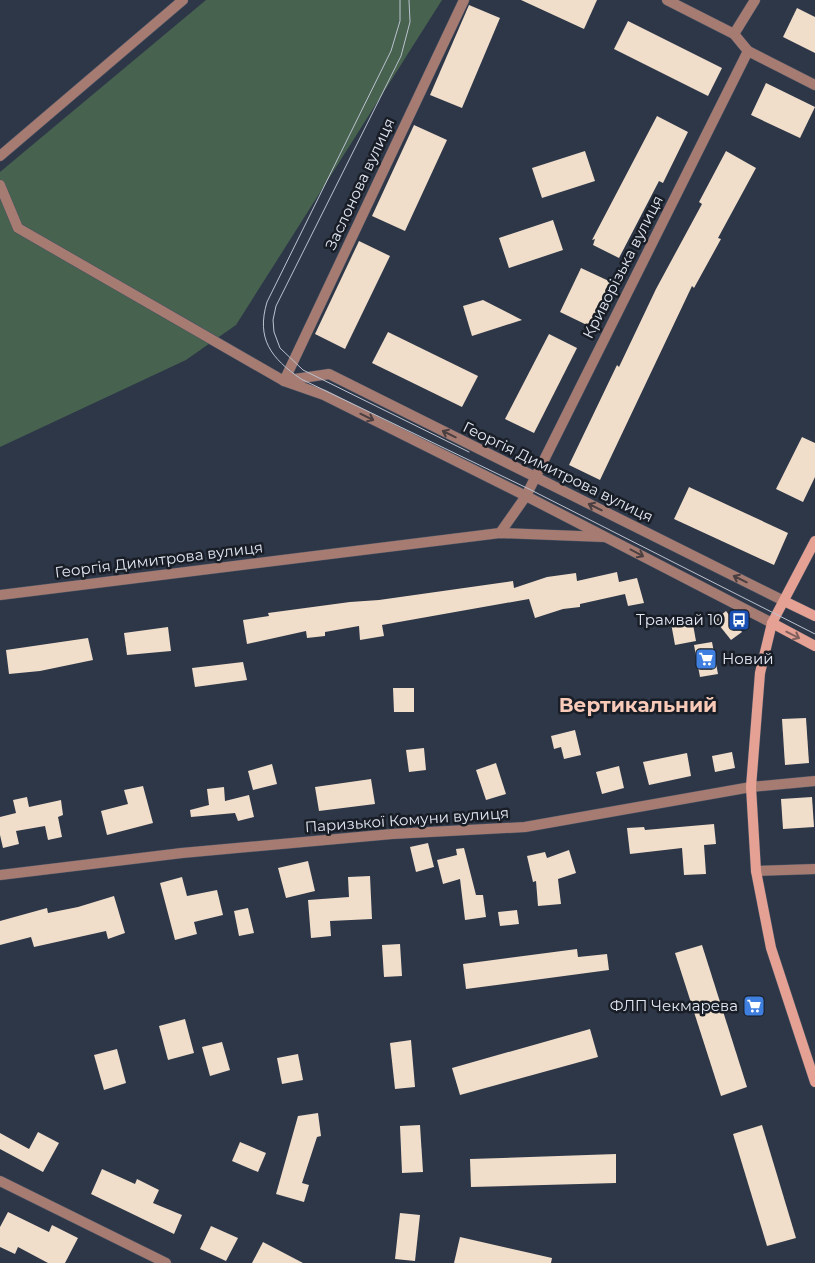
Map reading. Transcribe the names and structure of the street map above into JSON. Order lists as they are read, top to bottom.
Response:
{
  "streets": {
    "main road": ["Георгія Димитрова вулиця"],
    "street": ["Заслонова вулиця", "Криворізька вулиця", "Паризької Комуни вулиця"]
  },
  "crossings": [
    ["Заслонова вулиця", "Георгія Димитрова вулиця"],
    ["Криворізька вулиця", "Георгія Димитрова вулиця"]
  ],
  "districts": ["Вертикальний"],
  "places": {
    "bus stop": ["Трамвай 10"],
    "supermarket": ["Новий", "ФЛП Чекмарева"]
  }
}
